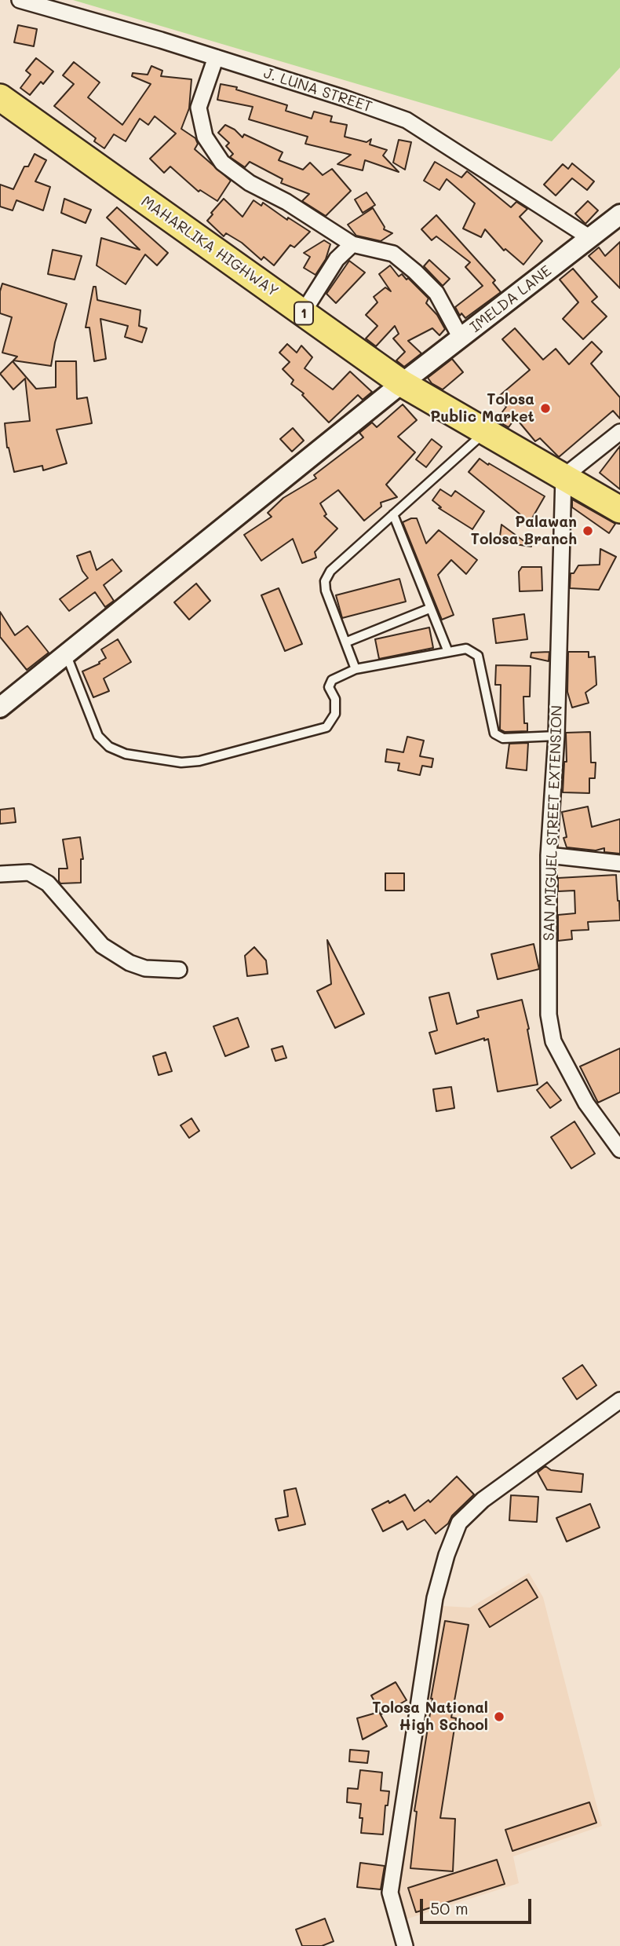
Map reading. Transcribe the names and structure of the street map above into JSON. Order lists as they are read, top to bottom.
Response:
{
  "streets": {
    "highway": ["MAHARLIKA HIGHWAY", "1"],
    "street": ["J. LUNA STREET", "IMELDA LANE", "SAN MIGUEL STREET EXTENSION"]
  },
  "crossings": [
    ["J. LUNA STREET", "IMELDA LANE"],
    ["MAHARLIKA HIGHWAY", "IMELDA LANE"],
    ["MAHARLIKA HIGHWAY", "SAN MIGUEL STREET EXTENSION"]
  ],
  "places": ["Tolosa Public Market", "Palawan Tolosa Branch", "Tolosa National High School"],
  "scale_bar": "50 m"
}
